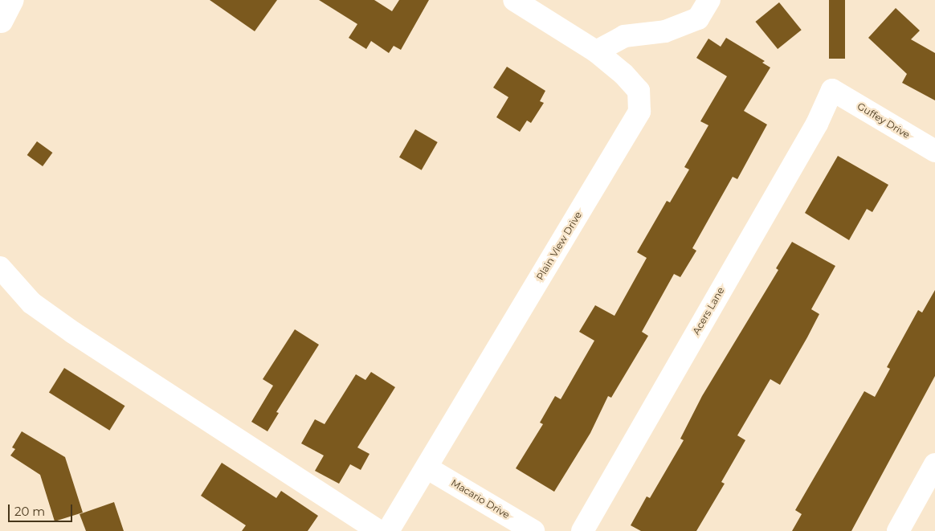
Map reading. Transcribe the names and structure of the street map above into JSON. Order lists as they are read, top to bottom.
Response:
{
  "streets": {
    "street": [
      "Guffey Drive",
      "Plain View Drive",
      "Acers Lane",
      "Macario Drive"
    ]
  },
  "crossings": [
    ["Guffey Drive", "Acers Lane"],
    ["Plain View Drive", "Macario Drive"]
  ],
  "scale_bar": "20 m"
}
